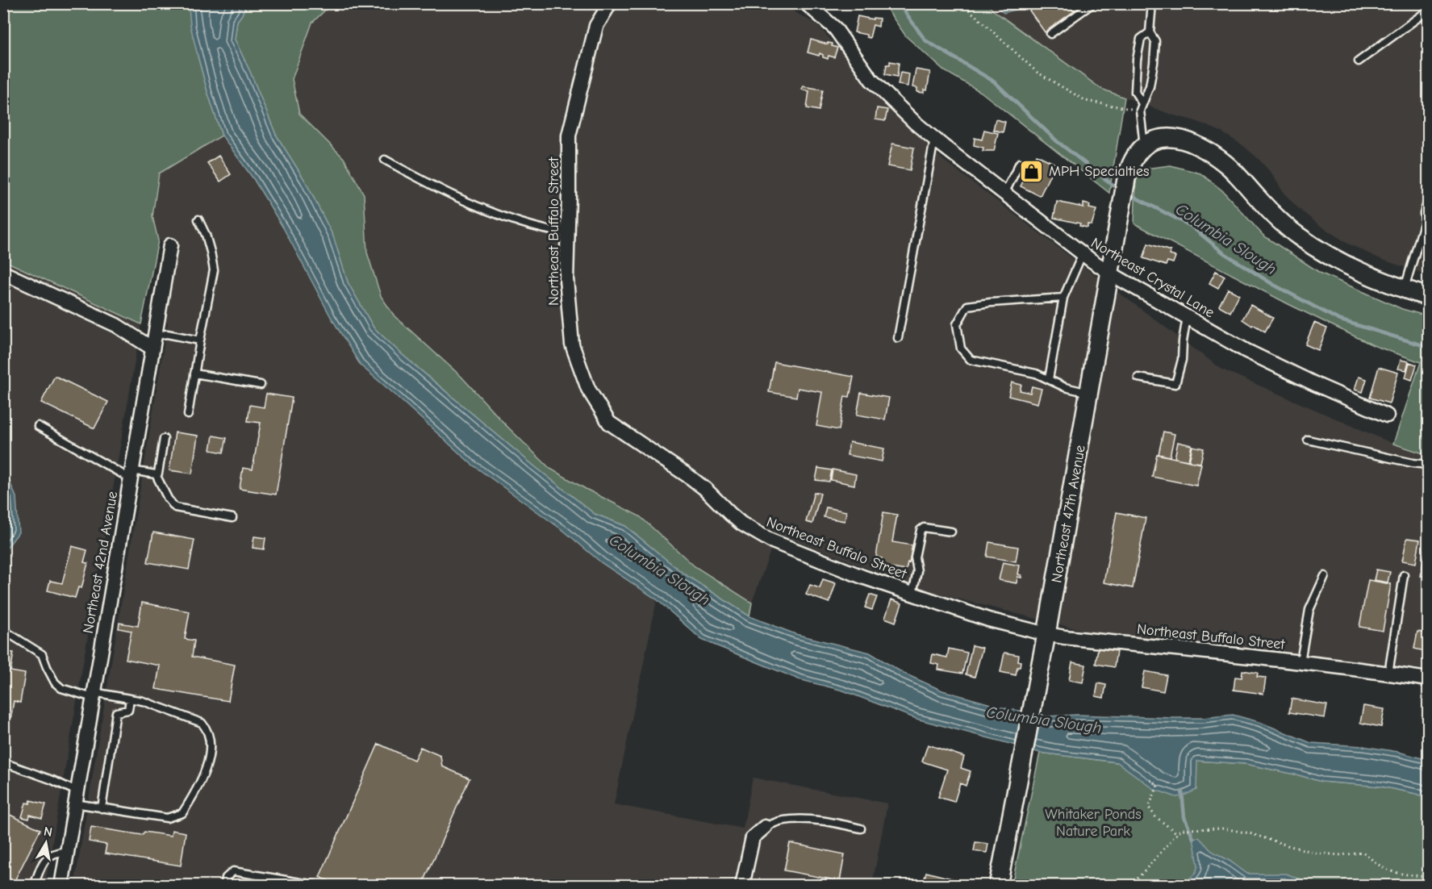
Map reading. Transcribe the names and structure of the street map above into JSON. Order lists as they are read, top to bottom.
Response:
{
  "streets": {
    "street": [
      "Northeast Buffalo Street",
      "Northeast Crystal Lane",
      "Northeast 47th Avenue",
      "Northeast 42nd Avenue"
    ]
  },
  "crossings": [
    ["Northeast Buffalo Street", "Northeast 47th Avenue"],
    ["Northeast Crystal Lane", "Northeast 47th Avenue"]
  ],
  "water": ["Columbia Slough"],
  "parks": ["Whitaker Ponds Nature Park"],
  "places": {
    "shop": ["MPH Specialties"]
  },
  "north": "top"
}
